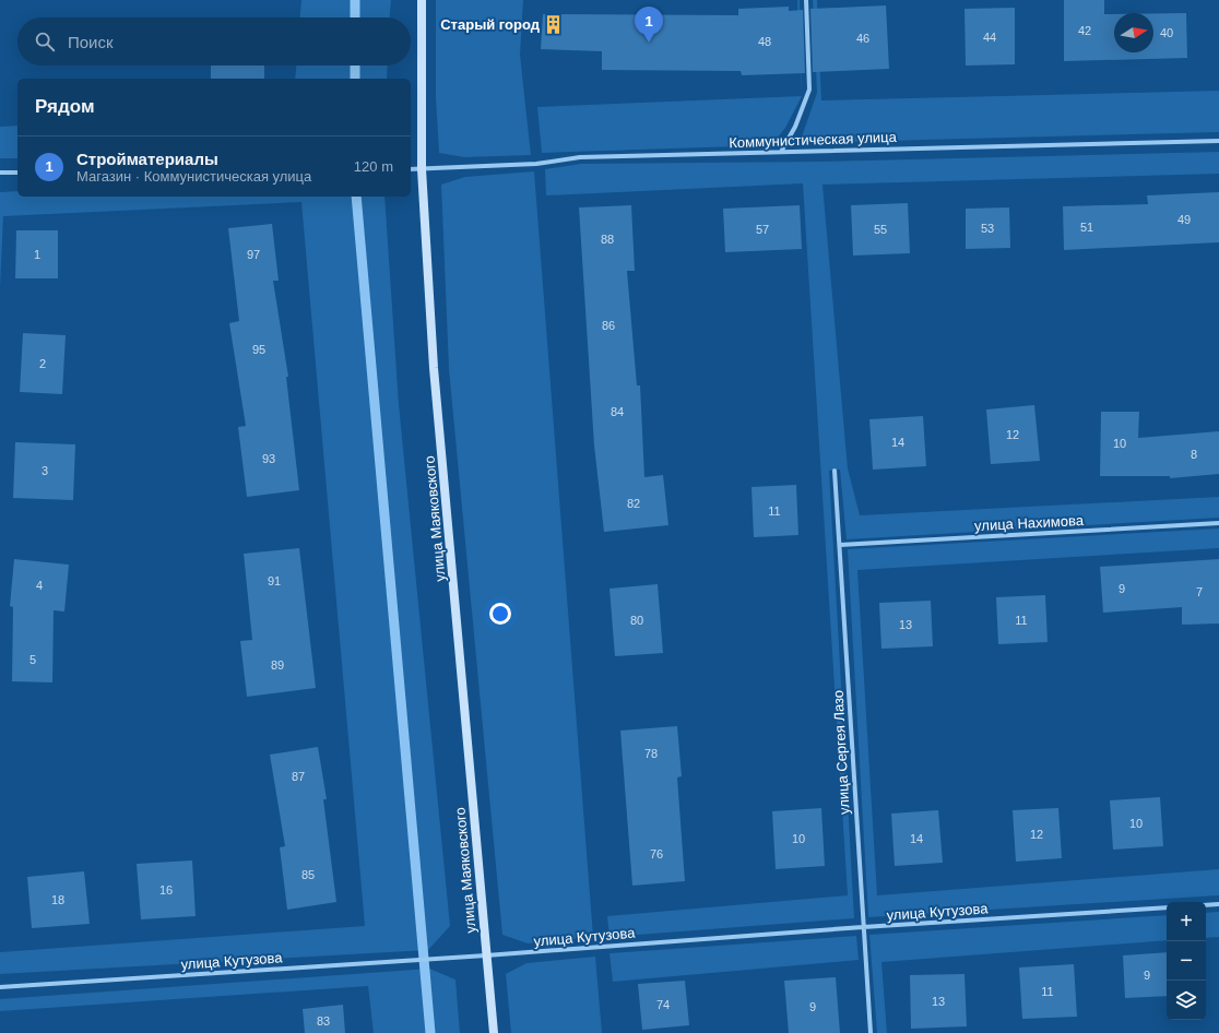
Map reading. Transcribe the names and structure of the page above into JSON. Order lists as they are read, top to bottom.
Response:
{
  "streets": {
    "main road": ["улица Маяковского"],
    "street": [
      "Коммунистическая улица",
      "улица Нахимова",
      "улица Сергея Лазо",
      "улица Кутузова"
    ]
  },
  "crossings": [
    ["Коммунистическая улица", "улица Маяковского"],
    ["улица Маяковского", "улица Кутузова"],
    ["улица Нахимова", "улица Сергея Лазо"],
    ["улица Сергея Лазо", "улица Кутузова"]
  ],
  "places": {
    "building": ["Старый город"]
  },
  "house_numbers": [
    "42",
    "40",
    "44",
    "46",
    "48",
    "49",
    "51",
    "53",
    "57",
    "55",
    "88",
    "1",
    "97",
    "86",
    "95",
    "2",
    "84",
    "12",
    "14",
    "10",
    "8",
    "93",
    "3",
    "82",
    "11",
    "91",
    "4",
    "9",
    "7",
    "80",
    "11",
    "13",
    "5",
    "89",
    "78",
    "87",
    "10",
    "12",
    "10",
    "14",
    "76",
    "85",
    "16",
    "18",
    "9",
    "11",
    "13",
    "74",
    "9",
    "83"
  ],
  "north": "right",
  "page": {
    "pins": "1",
    "search": "Поиск",
    "heading": "Рядом",
    "list": [
      {
        "mark": "1",
        "name": "Стройматериалы",
        "note": "Магазин · Коммунистическая улица",
        "value": "120 m"
      }
    ],
    "map_buttons": ["+", "−"]
  }
}
